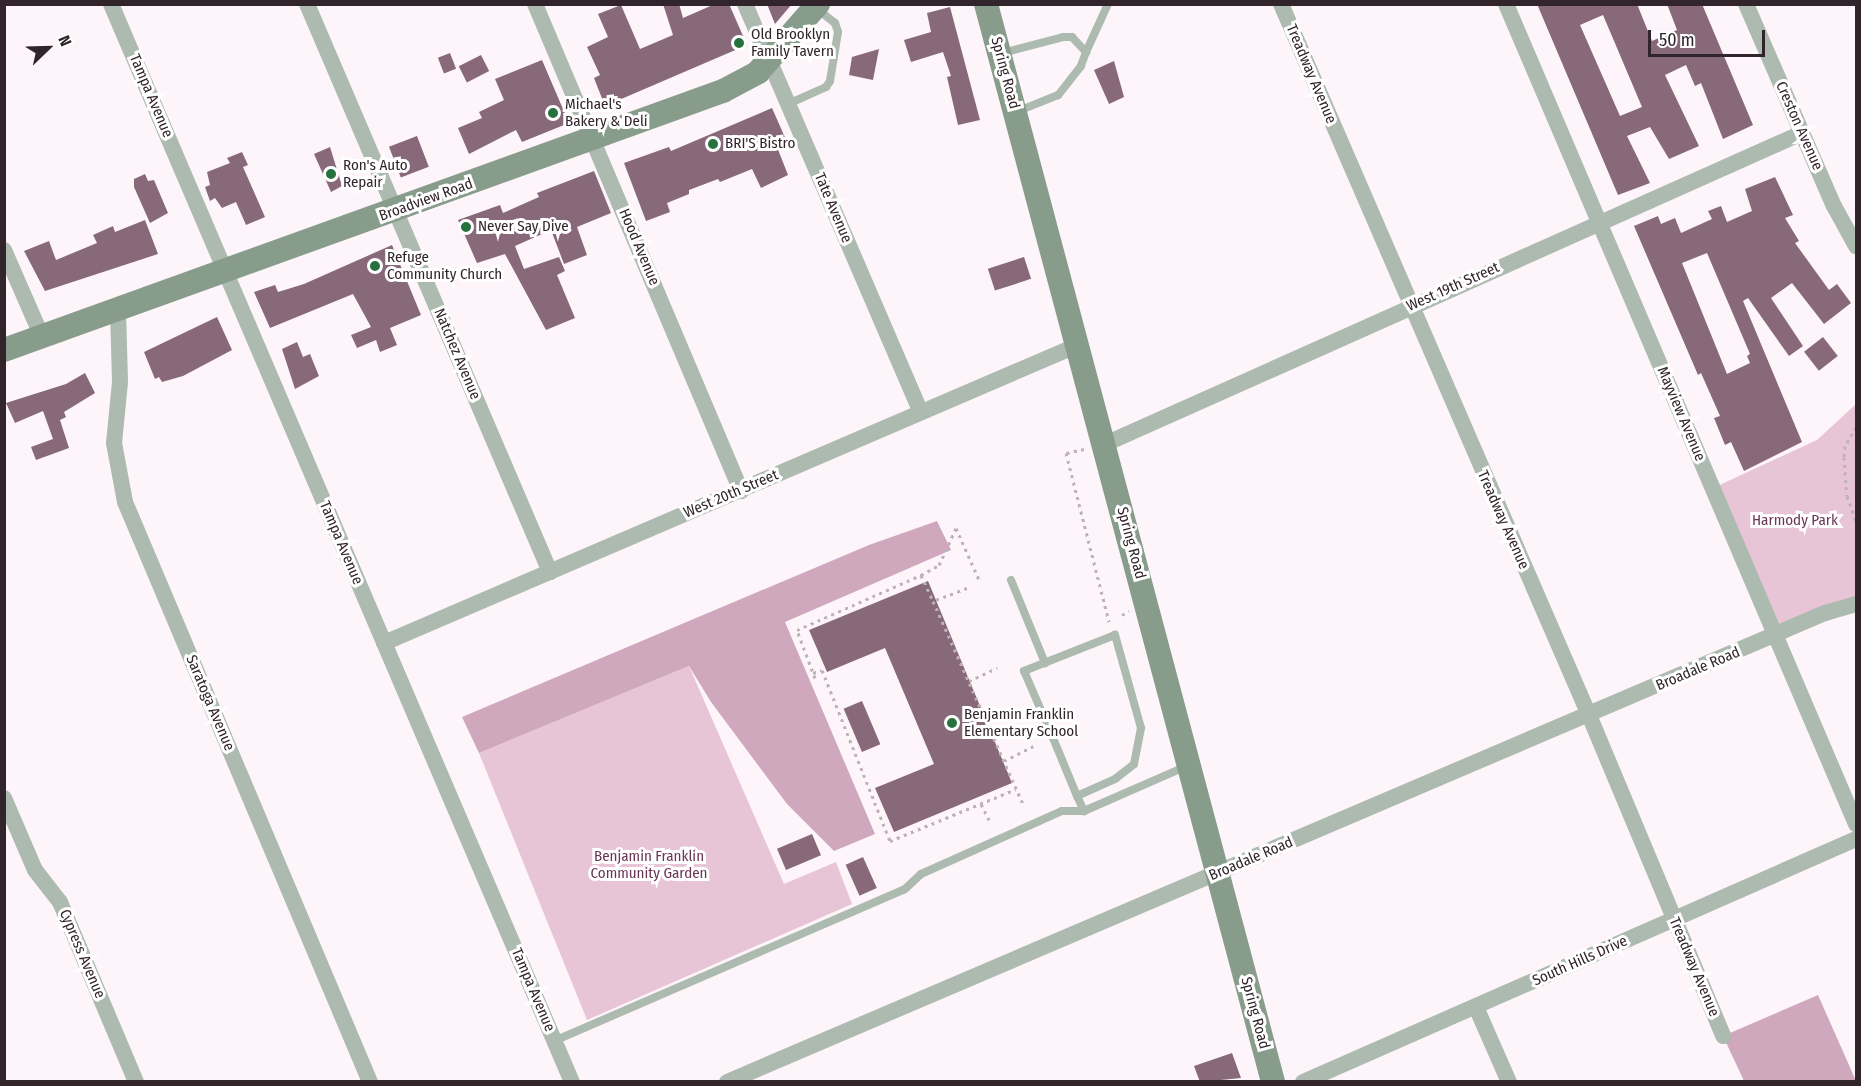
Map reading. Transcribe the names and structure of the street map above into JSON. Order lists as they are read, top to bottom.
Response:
{
  "streets": {
    "street": [
      "Spring Road",
      "Treadway Avenue",
      "Tampa Avenue",
      "Creston Avenue",
      "Broadview Road",
      "Tate Avenue",
      "Hood Avenue",
      "West 19th Street",
      "Natchez Avenue",
      "Mayview Avenue",
      "West 20th Street",
      "Broadale Road",
      "Saratoga Avenue",
      "Cypress Avenue",
      "South Hills Drive"
    ]
  },
  "crossings": [
    ["Spring Road", "West 19th Street"],
    ["Spring Road", "West 20th Street"],
    ["Spring Road", "Broadale Road"],
    ["Treadway Avenue", "West 19th Street"],
    ["Treadway Avenue", "Broadale Road"],
    ["Treadway Avenue", "South Hills Drive"],
    ["Tampa Avenue", "Broadview Road"],
    ["Tampa Avenue", "West 20th Street"],
    ["Creston Avenue", "West 19th Street"],
    ["Broadview Road", "Tate Avenue"],
    ["Broadview Road", "Hood Avenue"],
    ["Broadview Road", "Natchez Avenue"],
    ["Broadview Road", "Saratoga Avenue"],
    ["Tate Avenue", "West 20th Street"],
    ["Hood Avenue", "West 20th Street"],
    ["West 19th Street", "Mayview Avenue"],
    ["Natchez Avenue", "West 20th Street"],
    ["Mayview Avenue", "Broadale Road"]
  ],
  "parks": ["Harmody Park", "Benjamin Franklin Community Garden"],
  "places": [
    "Old Brooklyn Family Tavern",
    "Michael's Bakery & Deli",
    "BRI'S Bistro",
    "Ron's Auto Repair",
    "Never Say Dive",
    "Refuge Community Church",
    "Benjamin Franklin Elementary School"
  ],
  "scale_bar": "50 m",
  "north": "top right"
}
